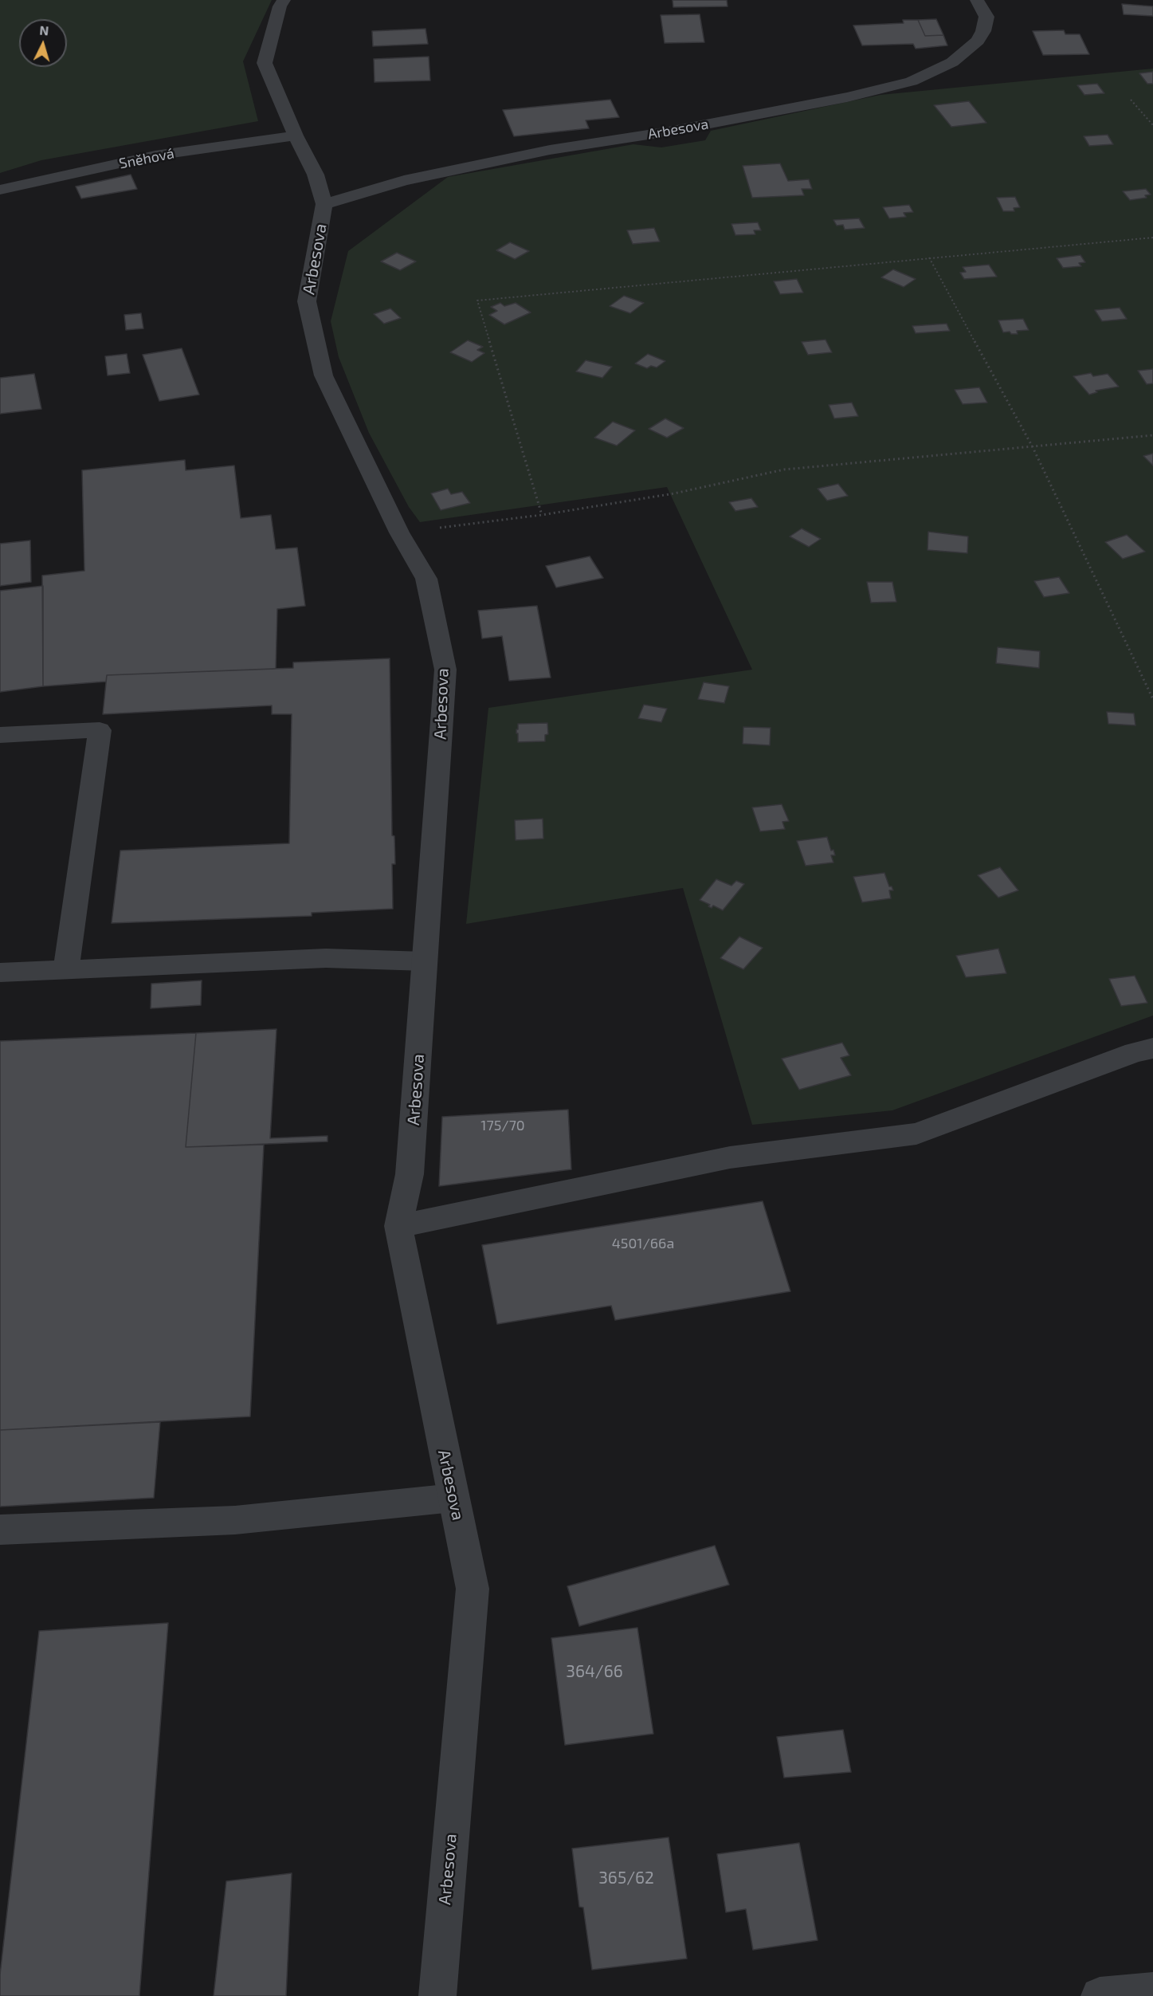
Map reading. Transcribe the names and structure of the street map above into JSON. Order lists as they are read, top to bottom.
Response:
{
  "streets": {
    "street": ["Arbesova", "Sněhová"]
  },
  "crossings": [
    ["Arbesova", "Sněhová"]
  ],
  "house_numbers": [
    "175/70",
    "4501/66a",
    "364/66",
    "365/62"
  ],
  "north": "top"
}
